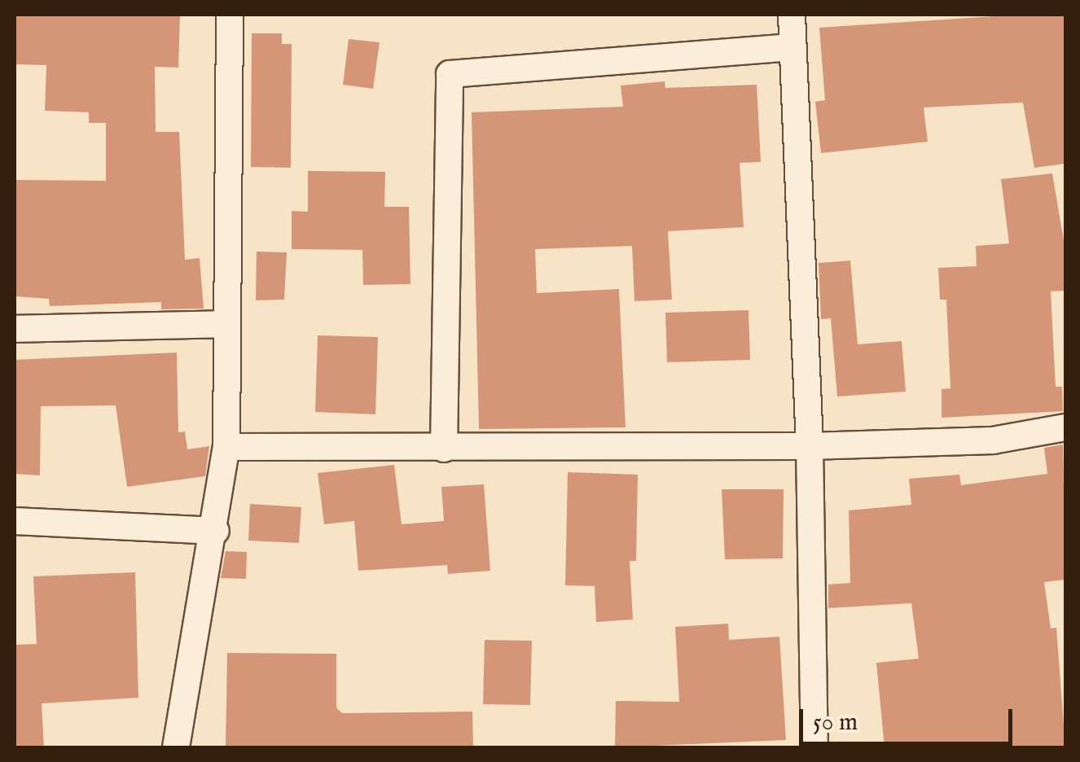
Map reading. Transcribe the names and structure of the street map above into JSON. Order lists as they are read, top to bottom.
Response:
{
  "scale_bar": "50 m"
}
